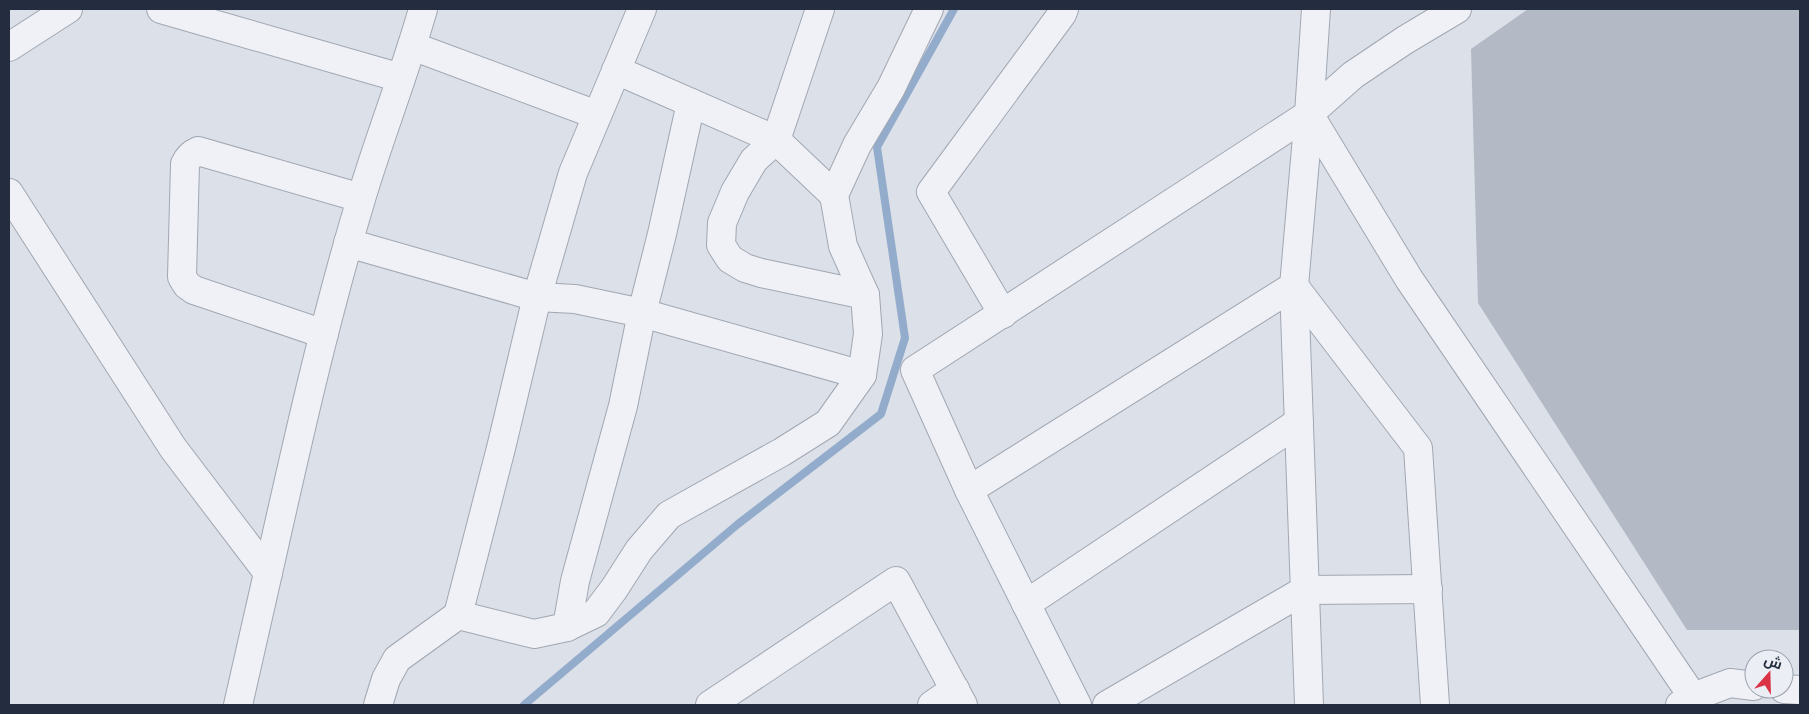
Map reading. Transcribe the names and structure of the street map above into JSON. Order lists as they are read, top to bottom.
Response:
{
  "north": "top"
}
